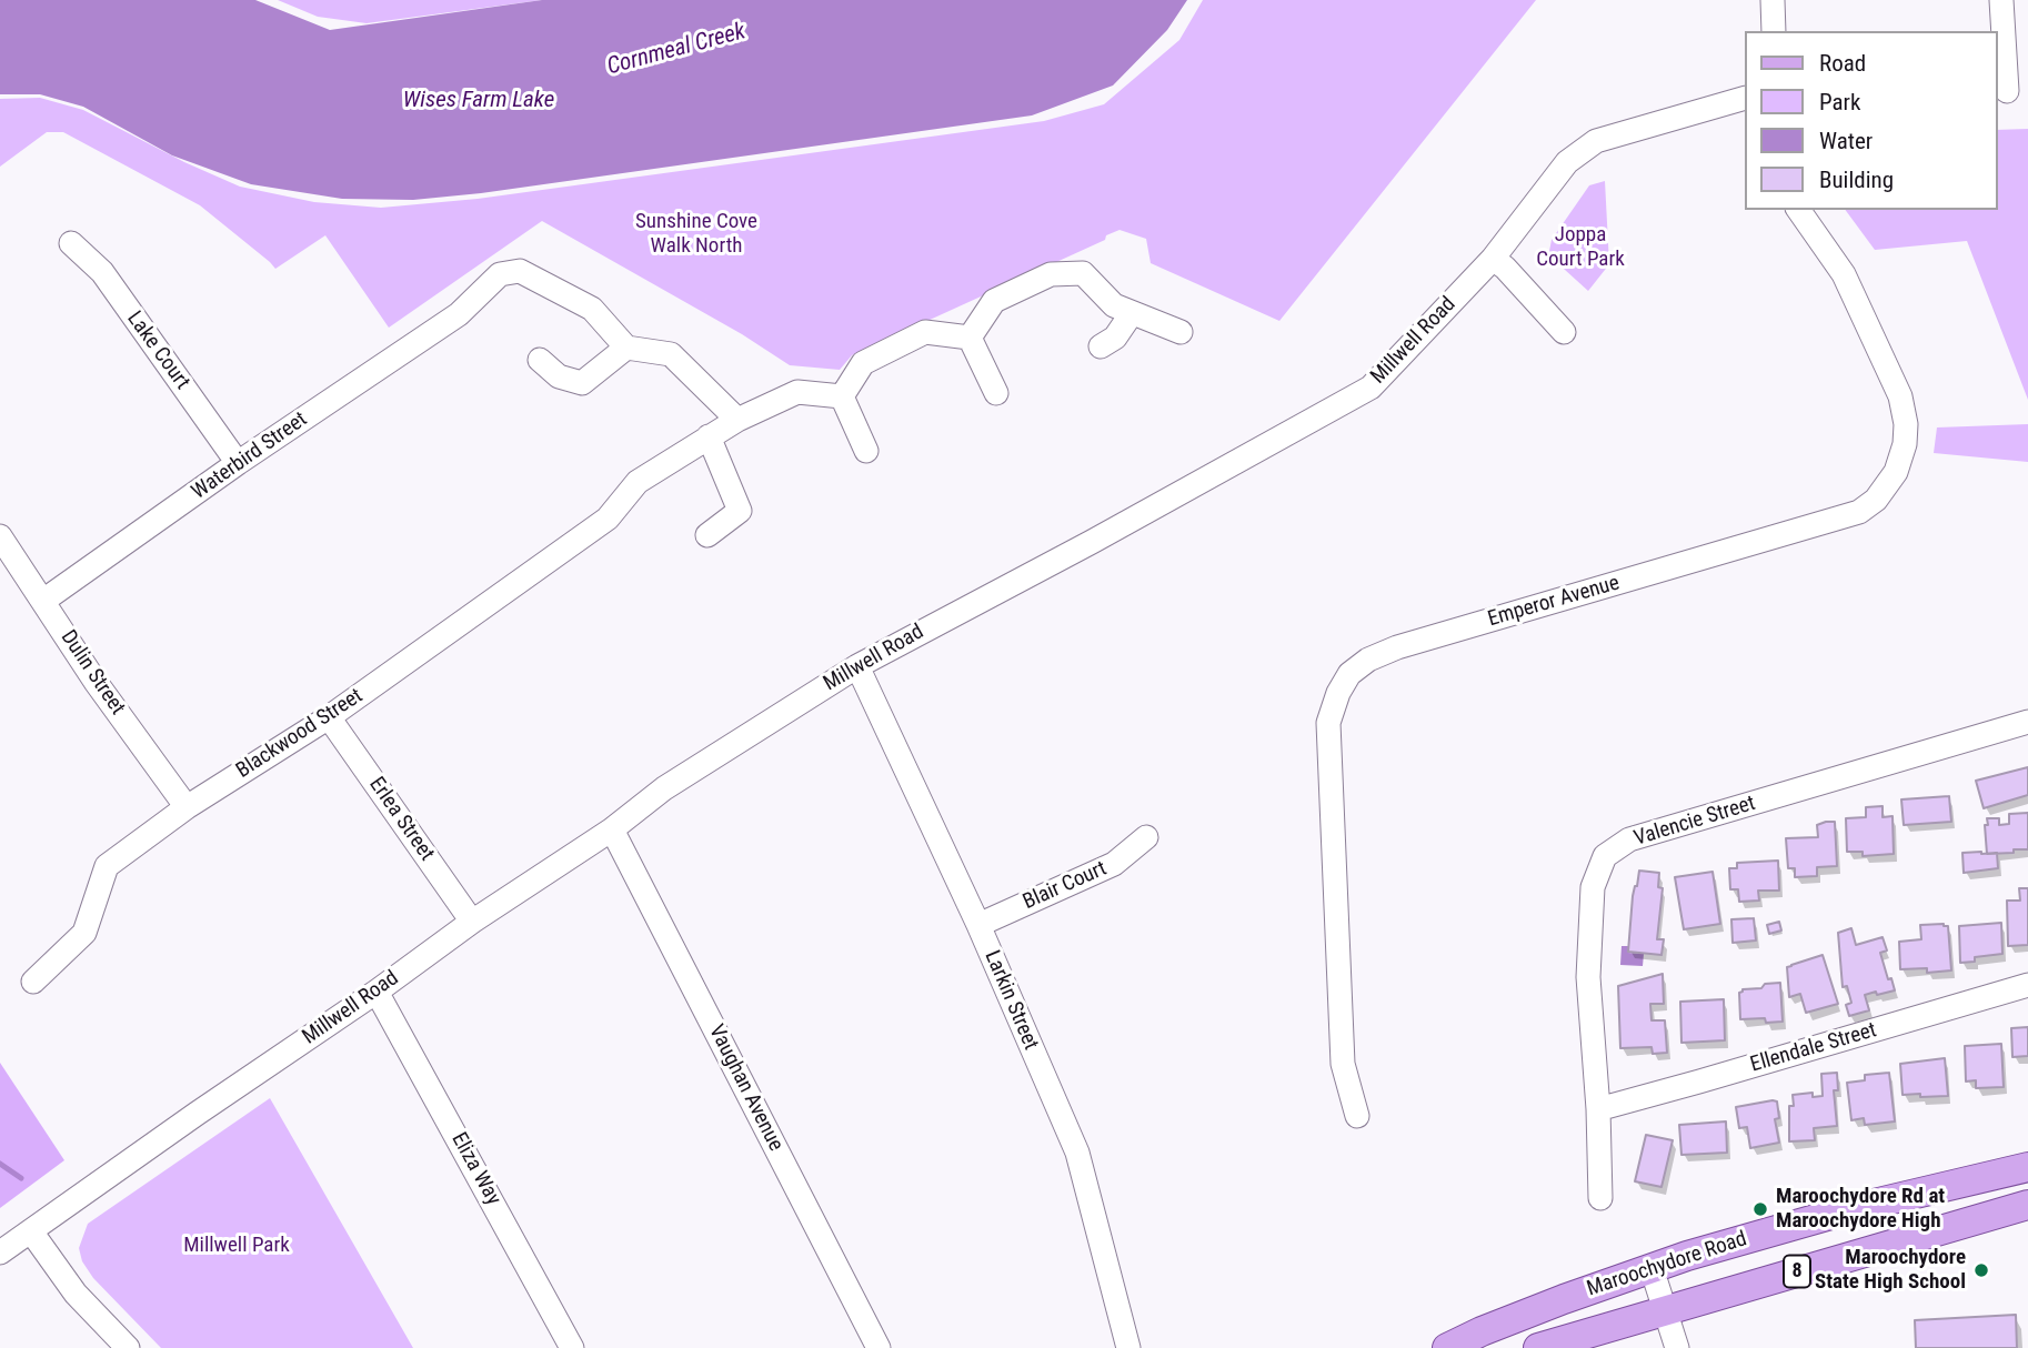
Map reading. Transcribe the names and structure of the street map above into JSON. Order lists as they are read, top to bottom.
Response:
{
  "streets": {
    "main road": ["Maroochydore Road", "8"],
    "street": [
      "Millwell Road",
      "Lake Court",
      "Waterbird Street",
      "Emperor Avenue",
      "Dulin Street",
      "Blackwood Street",
      "Erlea Street",
      "Valencie Street",
      "Blair Court",
      "Larkin Street",
      "Ellendale Street",
      "Vaughan Avenue",
      "Eliza Way"
    ]
  },
  "crossings": [
    ["Millwell Road", "Erlea Street"],
    ["Millwell Road", "Larkin Street"],
    ["Millwell Road", "Vaughan Avenue"],
    ["Millwell Road", "Eliza Way"],
    ["Lake Court", "Waterbird Street"],
    ["Waterbird Street", "Dulin Street"],
    ["Dulin Street", "Blackwood Street"],
    ["Blackwood Street", "Erlea Street"],
    ["Valencie Street", "Ellendale Street"],
    ["Blair Court", "Larkin Street"]
  ],
  "water": ["Cornmeal Creek", "Wises Farm Lake"],
  "parks": ["Sunshine Cove Walk North", "Joppa Court Park", "Millwell Park"],
  "places": ["Maroochydore Rd at Maroochydore High", "Maroochydore State High School"],
  "legend": [
    "Road",
    "Park",
    "Water",
    "Building"
  ]
}
